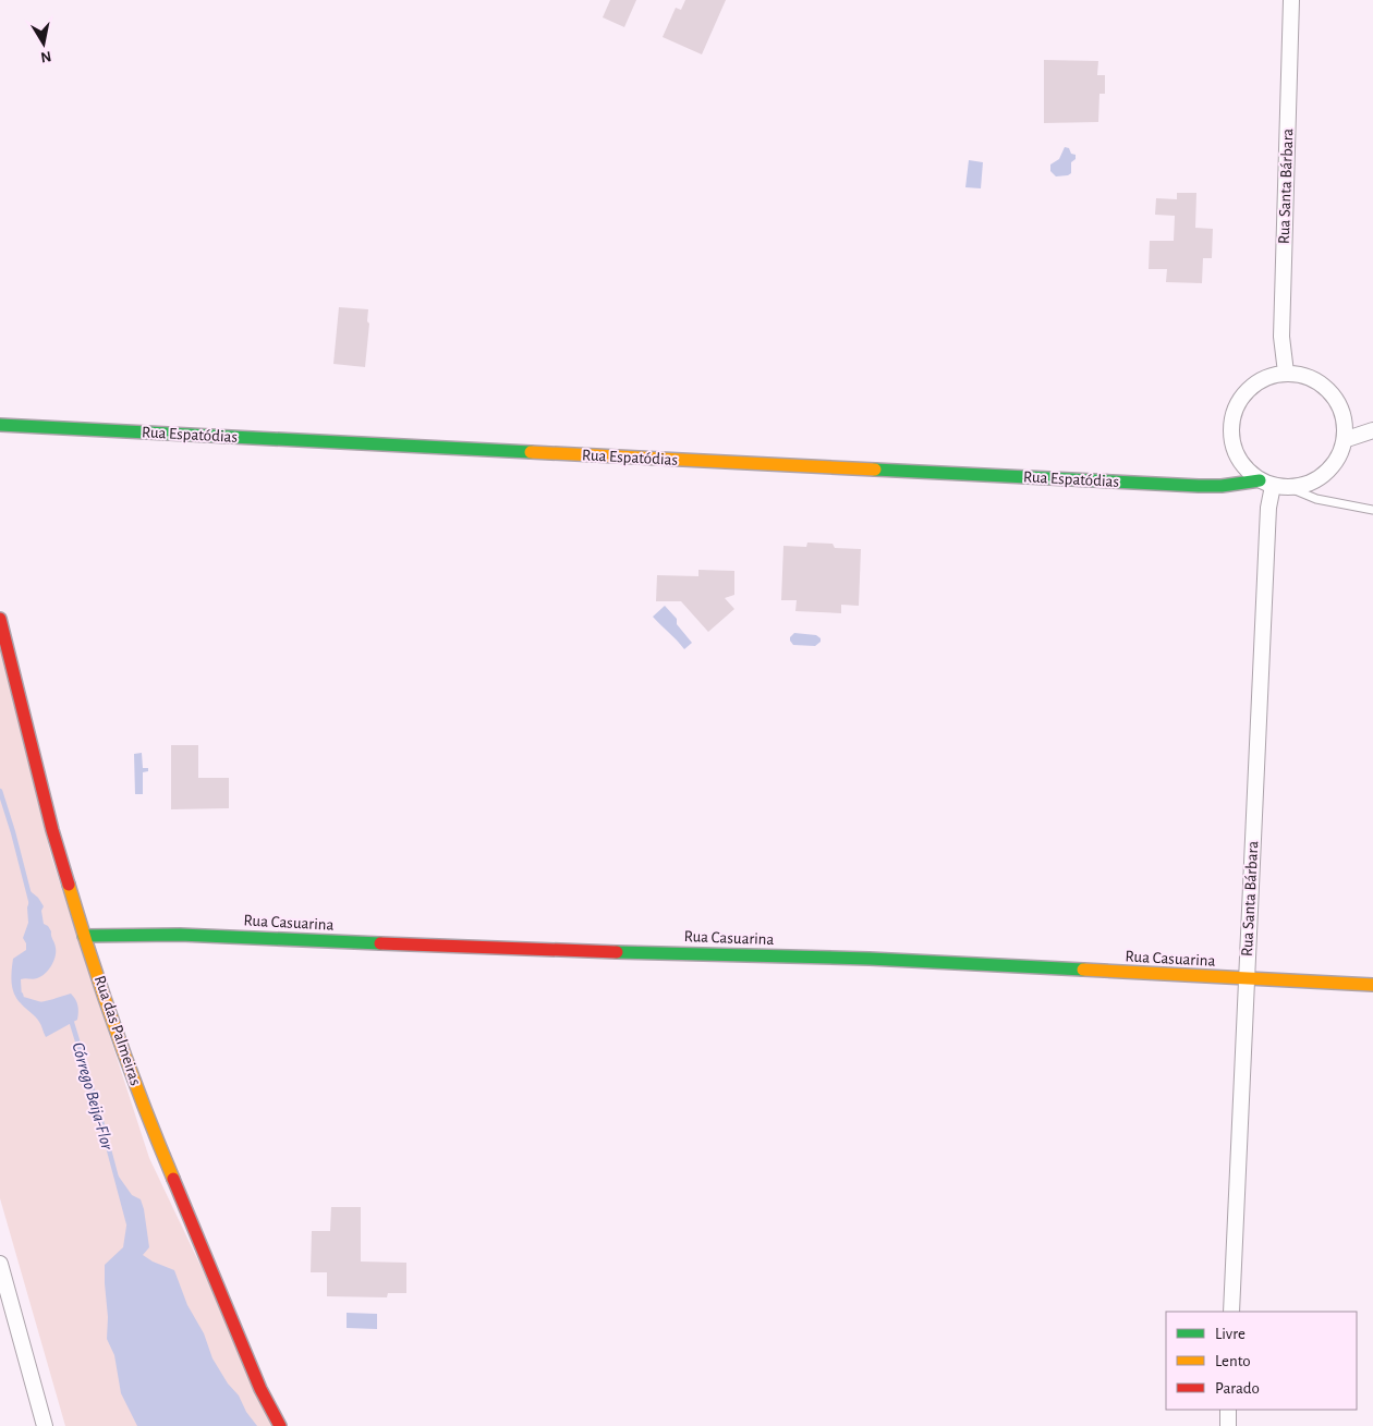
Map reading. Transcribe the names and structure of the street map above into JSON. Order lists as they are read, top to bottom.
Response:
{
  "streets": {
    "street": [
      "Rua Santa Bárbara",
      "Rua Espatódias",
      "Rua Casuarina",
      "Rua das Palmeiras"
    ]
  },
  "crossings": [
    ["Rua Santa Bárbara", "Rua Espatódias"],
    ["Rua Santa Bárbara", "Rua Casuarina"],
    ["Rua Casuarina", "Rua das Palmeiras"]
  ],
  "water": ["Córrego Beija-Flor"],
  "legend": ["Livre", "Lento", "Parado"],
  "north": "bottom"
}
